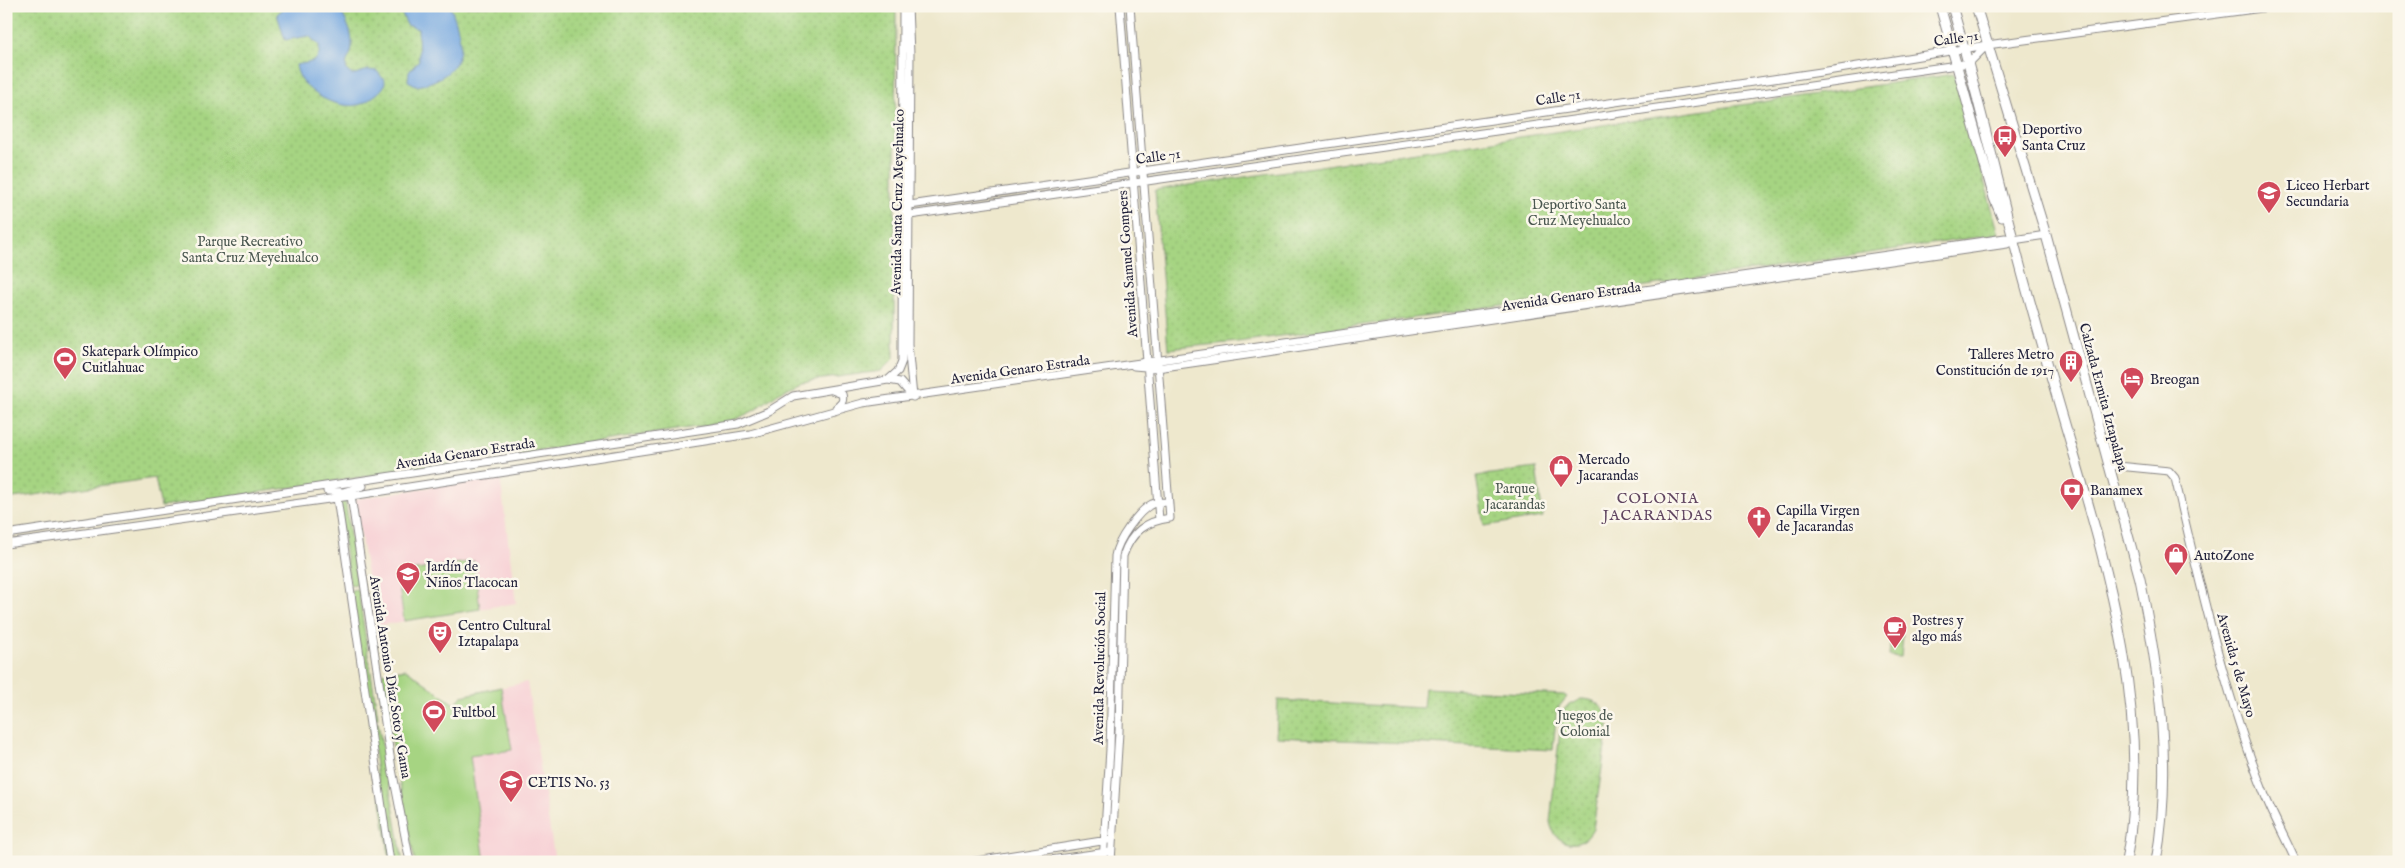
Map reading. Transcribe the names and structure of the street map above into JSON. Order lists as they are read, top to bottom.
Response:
{
  "streets": {
    "main road": ["Calzada Ermita Iztapalapa"],
    "street": [
      "Calle 71",
      "Avenida Santa Cruz Meyehualco",
      "Avenida Samuel Gompers",
      "Avenida Genaro Estrada",
      "Avenida 5 de Mayo",
      "Avenida Revolución Social",
      "Avenida Antonio Díaz Soto y Gama"
    ]
  },
  "crossings": [
    ["Calle 71", "Avenida Santa Cruz Meyehualco"],
    ["Calle 71", "Avenida Samuel Gompers"],
    ["Calle 71", "Calzada Ermita Iztapalapa"],
    ["Avenida Santa Cruz Meyehualco", "Avenida Genaro Estrada"],
    ["Avenida Samuel Gompers", "Avenida Genaro Estrada"],
    ["Avenida Samuel Gompers", "Avenida Revolución Social"],
    ["Avenida Genaro Estrada", "Calzada Ermita Iztapalapa"],
    ["Avenida Genaro Estrada", "Avenida Antonio Díaz Soto y Gama"],
    ["Calzada Ermita Iztapalapa", "Avenida 5 de Mayo"]
  ],
  "districts": ["COLONIA JACARANDAS"],
  "parks": [
    "Deportivo Santa Cruz Meyehualco",
    "Parque Recreativo Santa Cruz Meyehualco",
    "Parque Jacarandas",
    "Juegos de Colonial"
  ],
  "places": {
    "bus stop": ["Deportivo Santa Cruz"],
    "school or university": ["Liceo Herbart Secundaria", "Jardín de Niños Tlacocan", "CETIS No. 53"],
    "sports": ["Skatepark Olímpico Cuitlahuac", "Fultbol"],
    "building": ["Talleres Metro Constitución de 1917"],
    "hotel": ["Breogan"],
    "shop": ["Mercado Jacarandas", "AutoZone"],
    "bank": ["Banamex"],
    "church": ["Capilla Virgen de Jacarandas"],
    "cafe": ["Postres y algo más"],
    "theatre": ["Centro Cultural Iztapalapa"]
  }
}
